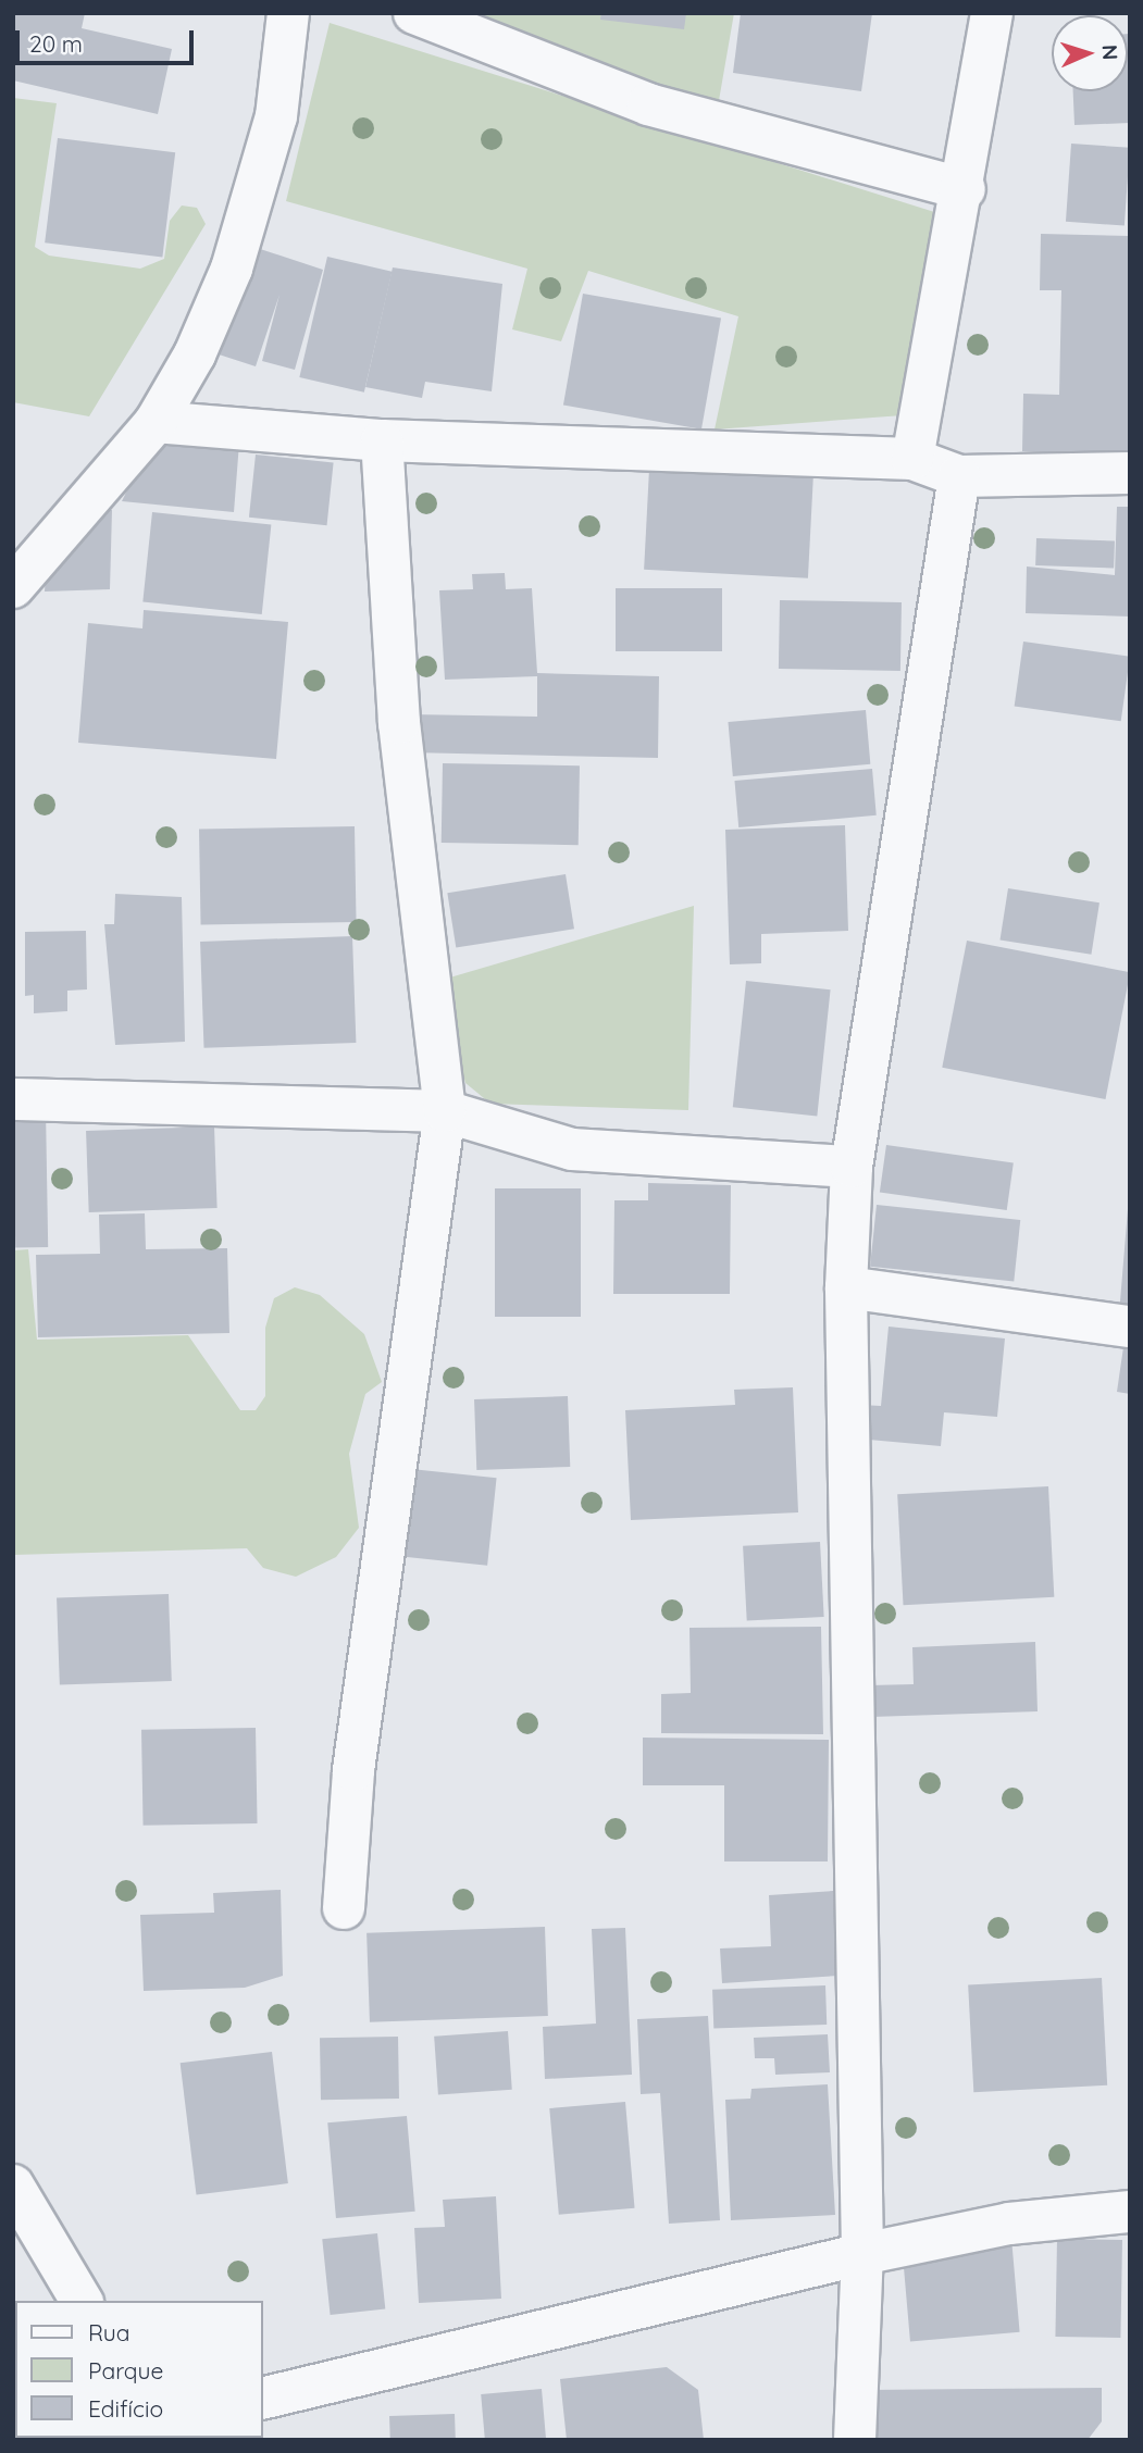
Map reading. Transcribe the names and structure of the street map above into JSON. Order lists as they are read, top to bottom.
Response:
{
  "legend": ["Rua", "Parque", "Edifício"],
  "scale_bar": "20 m",
  "north": "right"
}
